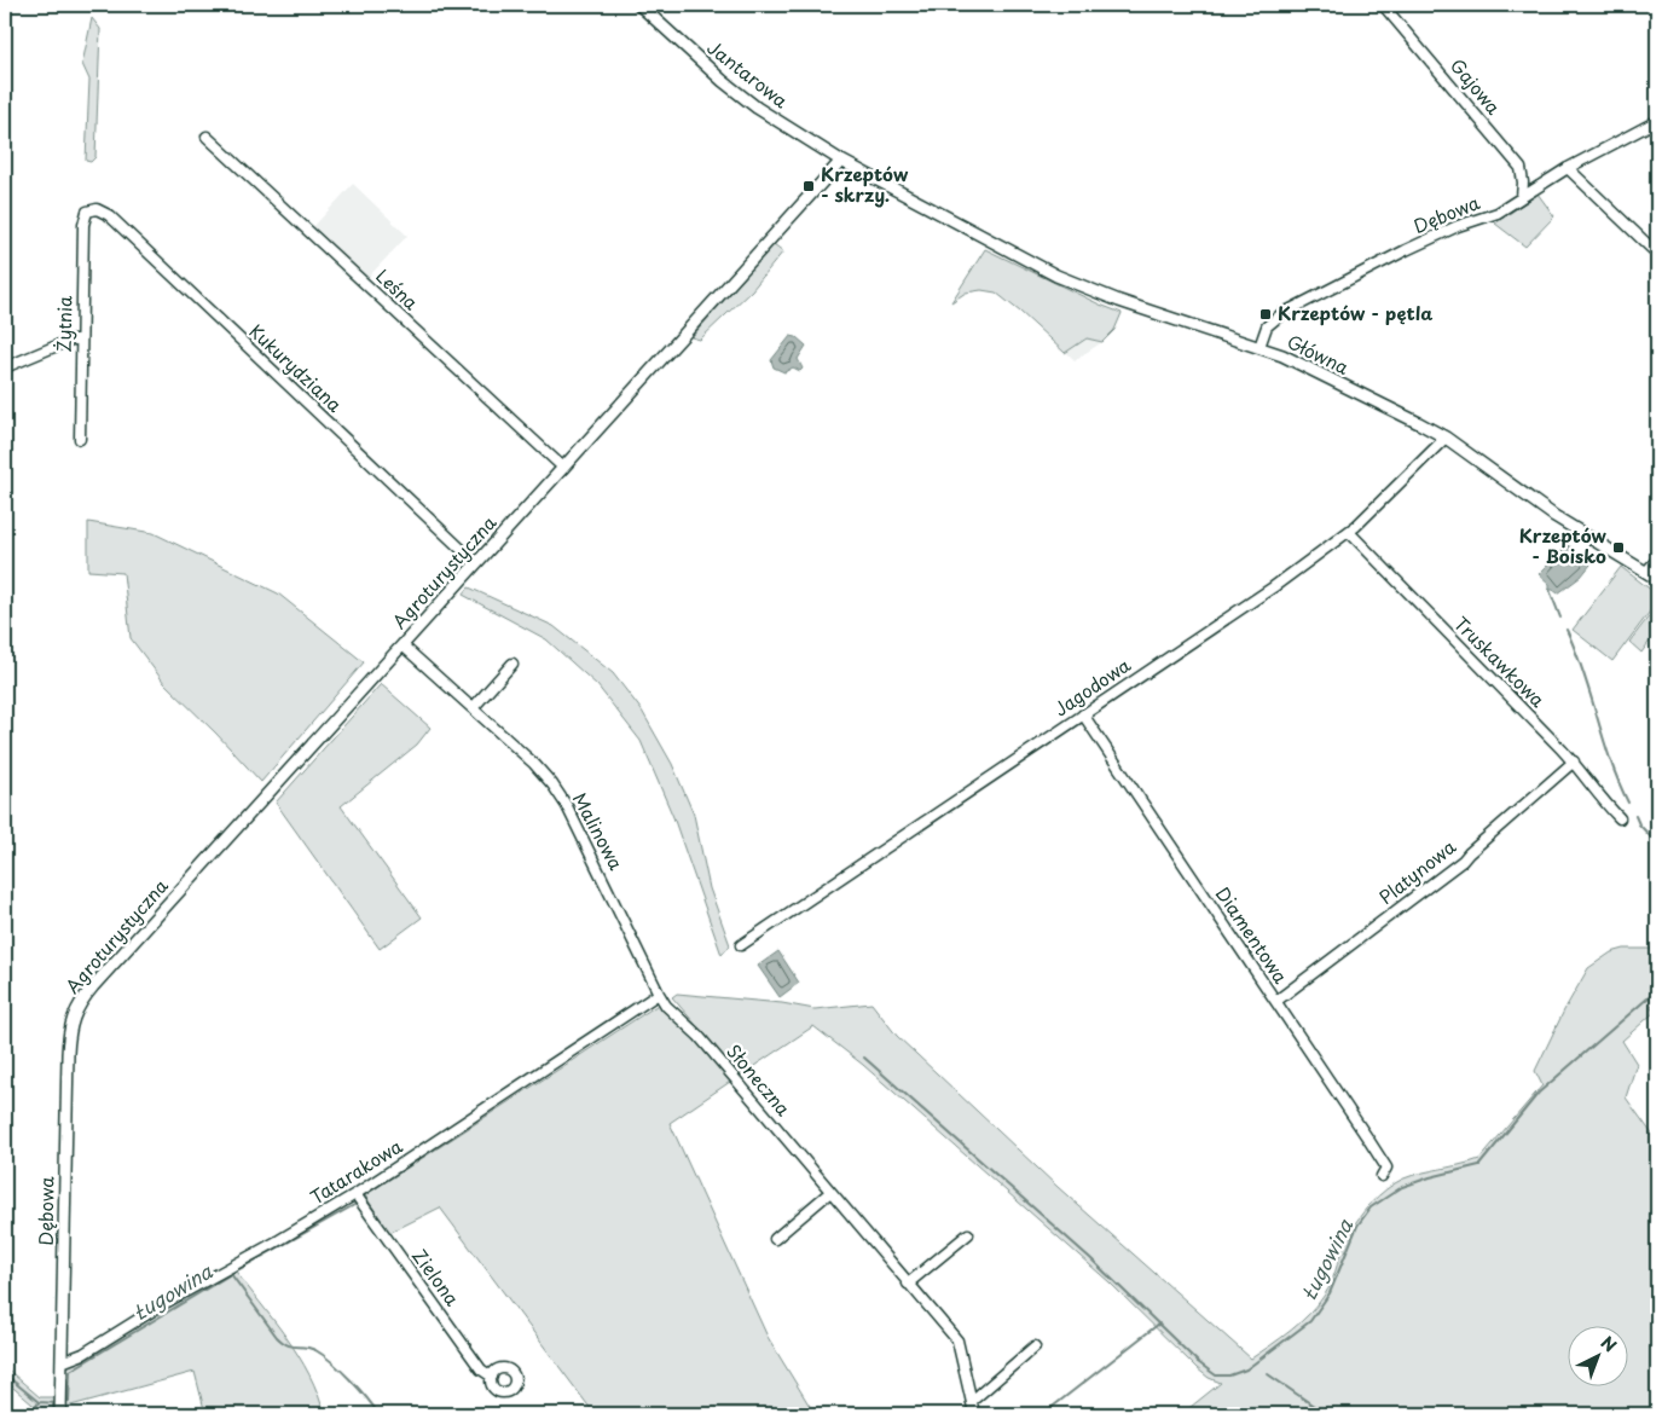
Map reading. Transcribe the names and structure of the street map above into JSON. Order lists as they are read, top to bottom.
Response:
{
  "streets": {
    "street": [
      "Jantarowa",
      "Gajowa",
      "Dębowa",
      "Leśna",
      "Żytnia",
      "Główna",
      "Kukurydziana",
      "Agroturystyczna",
      "Truskawkowa",
      "Jagodowa",
      "Malinowa",
      "Platynowa",
      "Diamentowa",
      "Słoneczna",
      "Tatarakowa",
      "Zielona"
    ]
  },
  "crossings": [
    ["Jantarowa", "Główna"],
    ["Jantarowa", "Agroturystyczna"],
    ["Gajowa", "Dębowa"],
    ["Dębowa", "Główna"],
    ["Dębowa", "Agroturystyczna"],
    ["Dębowa", "Tatarakowa"],
    ["Leśna", "Agroturystyczna"],
    ["Żytnia", "Kukurydziana"],
    ["Główna", "Agroturystyczna"],
    ["Główna", "Jagodowa"],
    ["Kukurydziana", "Agroturystyczna"],
    ["Agroturystyczna", "Malinowa"],
    ["Truskawkowa", "Jagodowa"],
    ["Truskawkowa", "Platynowa"],
    ["Jagodowa", "Diamentowa"],
    ["Malinowa", "Słoneczna"],
    ["Malinowa", "Tatarakowa"],
    ["Platynowa", "Diamentowa"],
    ["Słoneczna", "Tatarakowa"],
    ["Tatarakowa", "Zielona"]
  ],
  "water": ["Ługowina"],
  "places": {
    "transit": ["Krzeptów - skrzy.", "Krzeptów - pętla", "Krzeptów - Boisko"]
  },
  "north": "top right"
}
